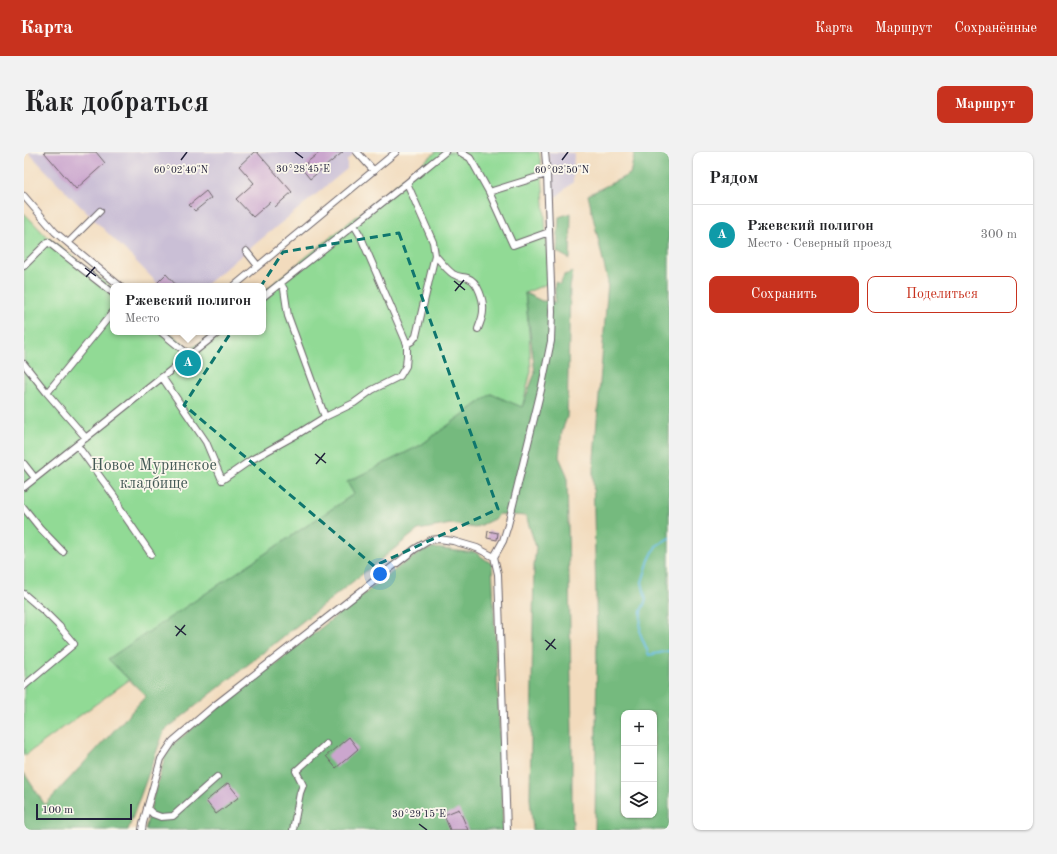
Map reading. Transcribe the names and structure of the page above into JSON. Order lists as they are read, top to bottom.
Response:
{
  "parks": ["Новое Муринское кладбище"],
  "scale_bar": "100 m",
  "page": {
    "header": "Карта",
    "nav": ["Карта", "Маршрут", "Сохранённые"],
    "buttons": [
      "Маршрут",
      ["Сохранить", "Поделиться"]
    ],
    "title": "Как добраться",
    "heading": "Рядом",
    "list": [
      {
        "mark": "A",
        "name": "Ржевский полигон",
        "note": "Место · Северный проезд",
        "value": "300 m"
      }
    ],
    "popup": ["Ржевский полигон", "Место"],
    "pins": "A",
    "map_buttons": ["+", "−"],
    "scale": "100 m"
  },
  "coordinates": [
    "30°28'45\"E",
    "60°02'40\"N",
    "60°02'50\"N",
    "30°29'15\"E"
  ]
}
